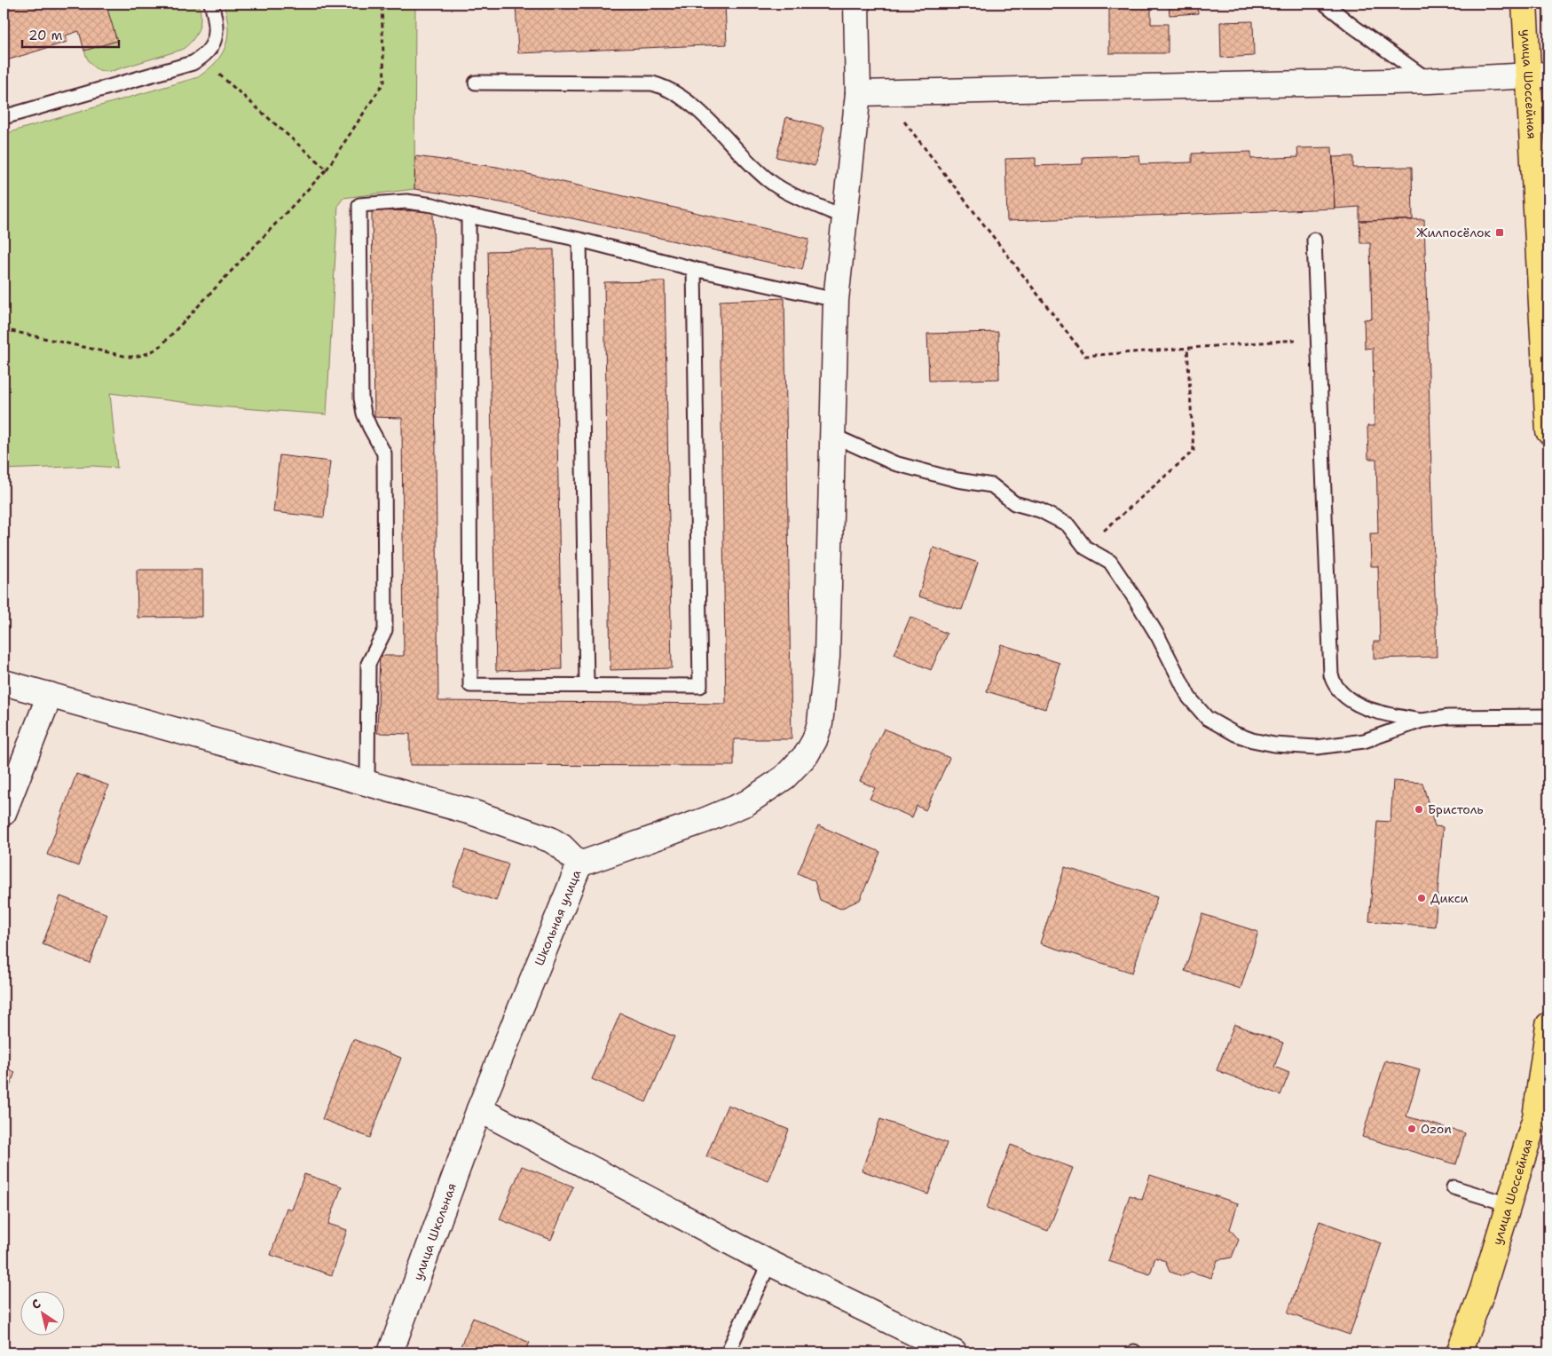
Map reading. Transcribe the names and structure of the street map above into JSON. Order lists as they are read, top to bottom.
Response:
{
  "streets": {
    "main road": ["улица Шоссейная"],
    "street": ["Школьная улица", "улица Школьная"]
  },
  "crossings": [
    ["Школьная улица", "улица Школьная"]
  ],
  "places": {
    "transit": ["Жилпосёлок"],
    "other": ["Бристоль", "Дикси", "Ozon"]
  },
  "scale_bar": "20 m",
  "north": "top left"
}
